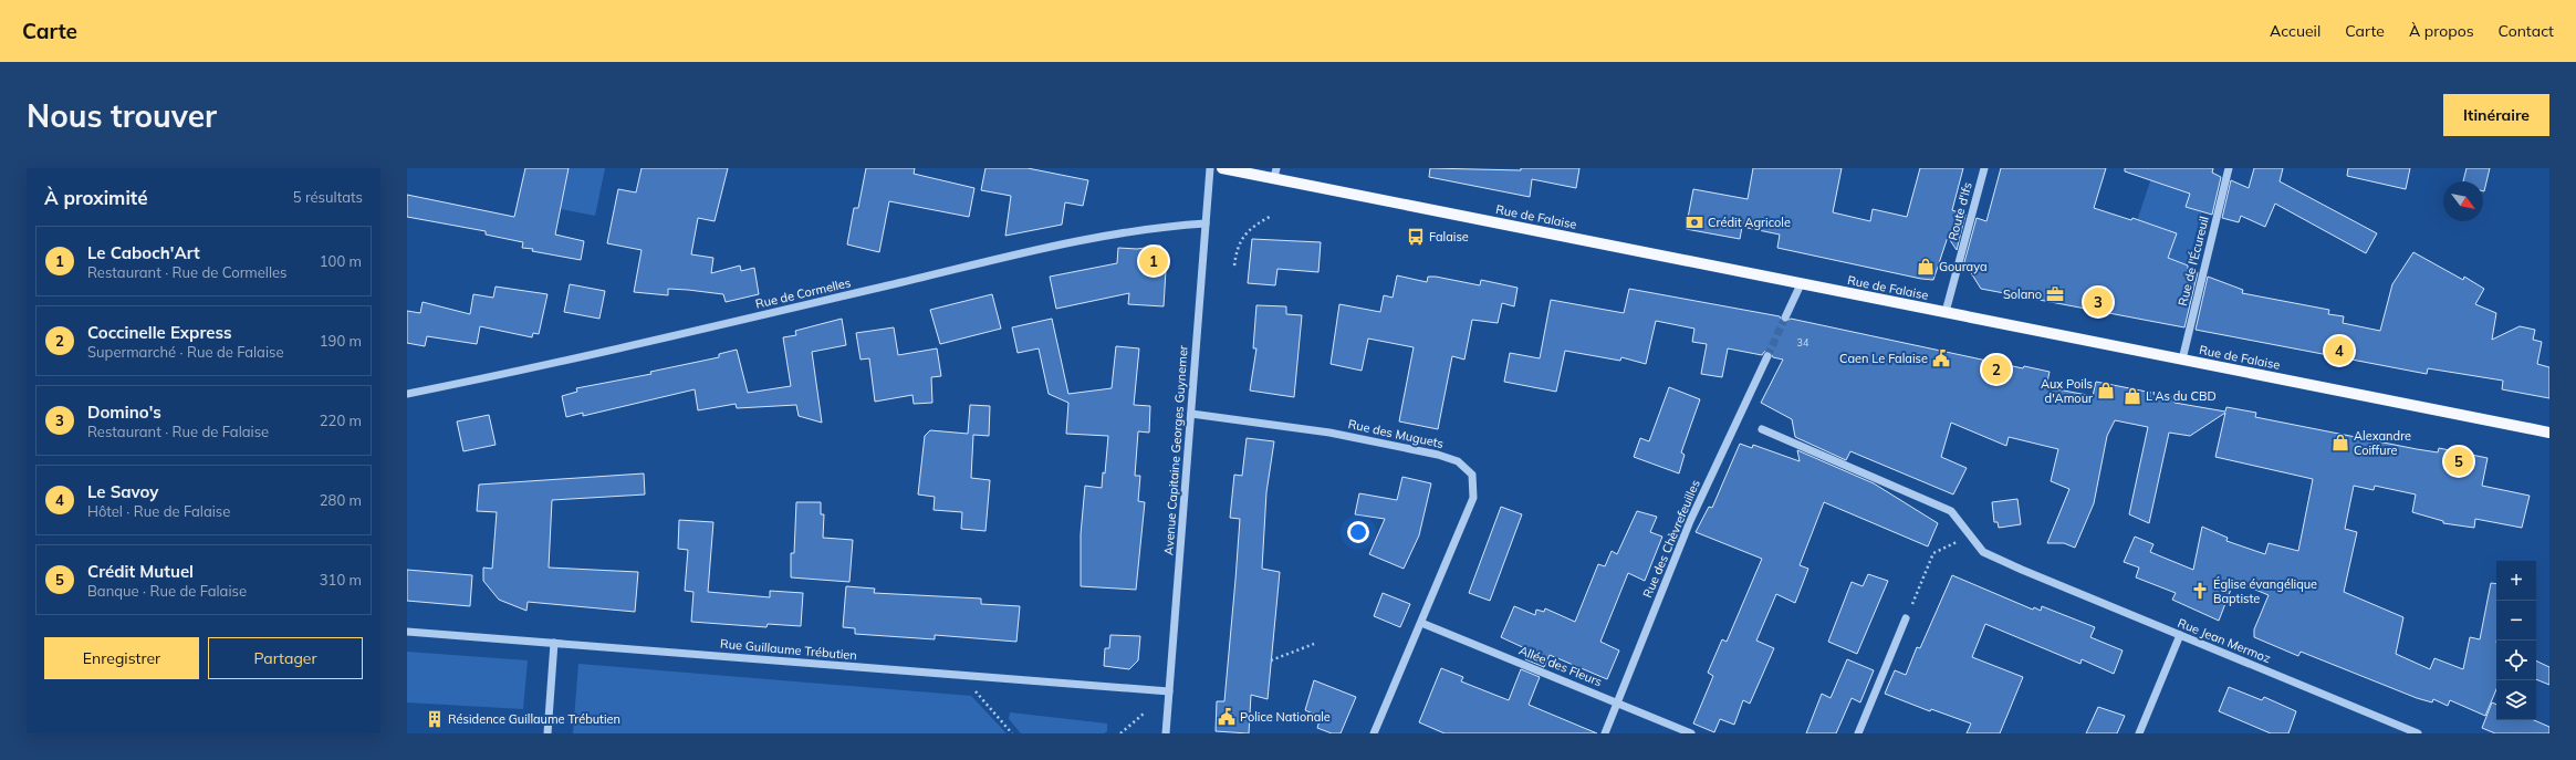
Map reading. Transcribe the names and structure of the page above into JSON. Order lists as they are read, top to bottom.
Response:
{
  "streets": {
    "main road": ["Rue de Falaise"],
    "street": [
      "Route d'Ifs",
      "Rue de l'Écureuil",
      "Rue de Cormelles",
      "Rue des Muguets",
      "Avenue Capitaine Georges Guynemer",
      "Rue des Chèvrefeuilles",
      "Rue Jean Mermoz",
      "Rue Guillaume Trébutien",
      "Allée des Fleurs"
    ]
  },
  "crossings": [
    ["Route d'Ifs", "Rue de Falaise"],
    ["Rue de Falaise", "Rue de l'Écureuil"],
    ["Rue de Cormelles", "Avenue Capitaine Georges Guynemer"],
    ["Rue des Muguets", "Avenue Capitaine Georges Guynemer"],
    ["Rue des Muguets", "Allée des Fleurs"],
    ["Avenue Capitaine Georges Guynemer", "Rue Guillaume Trébutien"],
    ["Rue des Chèvrefeuilles", "Allée des Fleurs"]
  ],
  "places": {
    "bank": ["Crédit Agricole"],
    "bus stop": ["Falaise"],
    "shop": [
      "Gouraya",
      "Aux Poils d'Amour",
      "L'As du CBD",
      "Alexandre Coiffure"
    ],
    "office": ["Solano"],
    "public building": ["Caen Le Falaise", "Police Nationale"],
    "church": ["Église évangélique Baptiste"],
    "building": ["Résidence Guillaume Trébutien"]
  },
  "house_numbers": ["34"],
  "north": "bottom right",
  "page": {
    "header": "Carte",
    "nav": [
      "Accueil",
      "Carte",
      "À propos",
      "Contact"
    ],
    "buttons": [
      "Itinéraire",
      ["Enregistrer", "Partager"]
    ],
    "title": "Nous trouver",
    "heading": ["À proximité", "5 résultats"],
    "list": [
      {
        "mark": "1",
        "name": "Le Caboch'Art",
        "note": "Restaurant · Rue de Cormelles",
        "value": "100 m"
      },
      {
        "mark": "2",
        "name": "Coccinelle Express",
        "note": "Supermarché · Rue de Falaise",
        "value": "190 m"
      },
      {
        "mark": "3",
        "name": "Domino's",
        "note": "Restaurant · Rue de Falaise",
        "value": "220 m"
      },
      {
        "mark": "4",
        "name": "Le Savoy",
        "note": "Hôtel · Rue de Falaise",
        "value": "280 m"
      },
      {
        "mark": "5",
        "name": "Crédit Mutuel",
        "note": "Banque · Rue de Falaise",
        "value": "310 m"
      }
    ],
    "pins": [
      "1",
      "3",
      "4",
      "2",
      "5"
    ],
    "map_buttons": ["+", "−"]
  }
}
